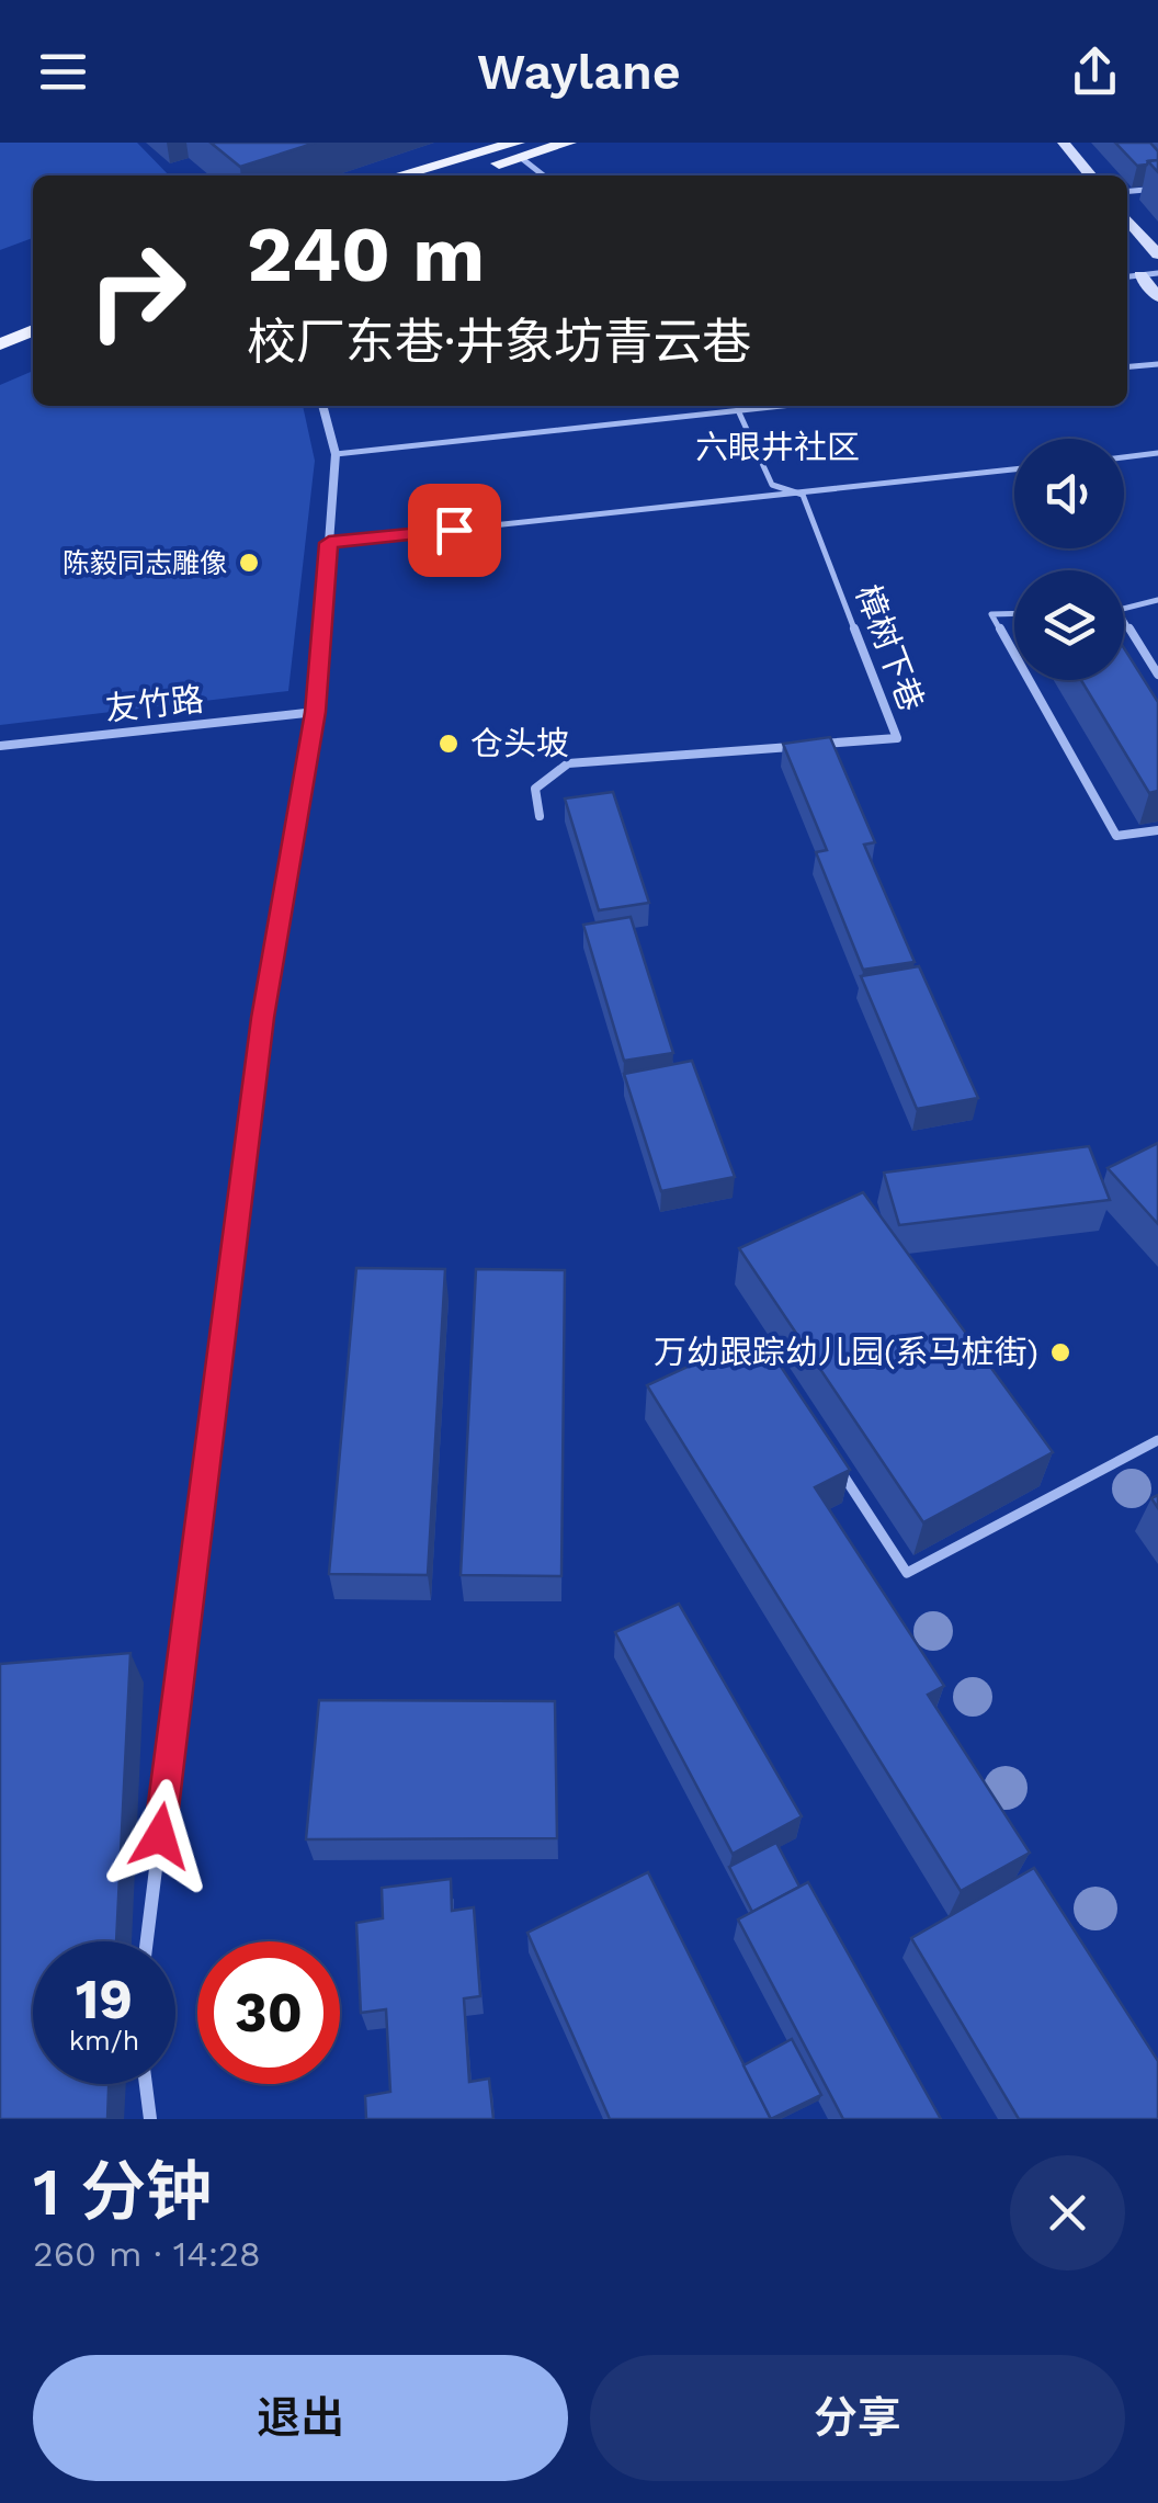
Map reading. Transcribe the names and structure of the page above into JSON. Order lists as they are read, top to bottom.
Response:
{
  "streets": {
    "lane": ["樟树下巷", "友竹路"]
  },
  "districts": ["六眼井社区"],
  "places": ["陈毅同志雕像", "仓头坡", "万幼跟踪幼儿园(系马桩街)"],
  "page": {
    "header": "Waylane",
    "turn": ["240 m", "校厂东巷·井象坊青云巷"],
    "speed": "19 km/h",
    "limit": "30",
    "heading": ["1 分钟", "260 m · 14:28"],
    "buttons": ["退出", "分享"]
  }
}
